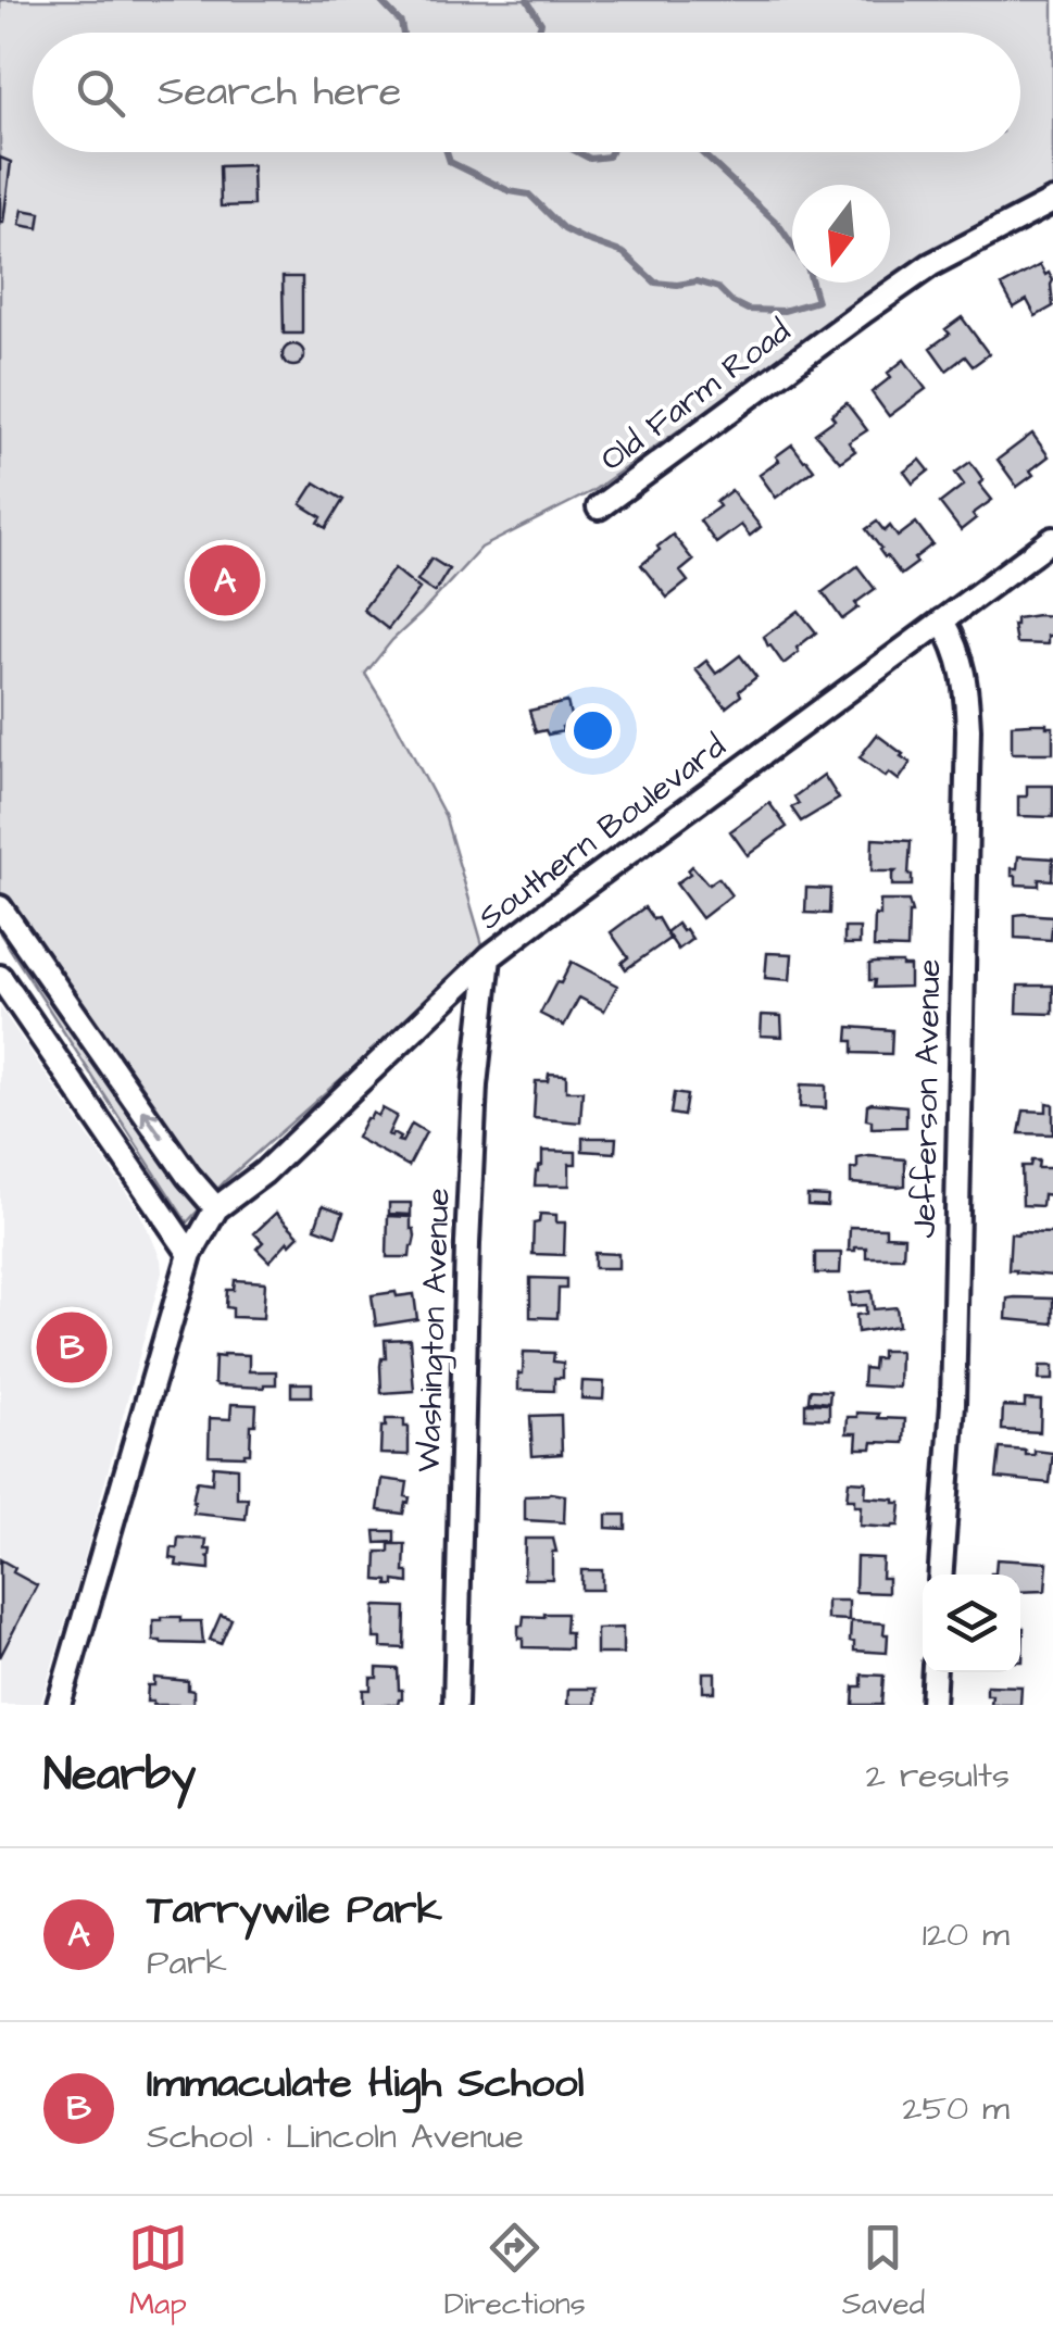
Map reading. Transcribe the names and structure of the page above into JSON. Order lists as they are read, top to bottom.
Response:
{
  "streets": {
    "street": [
      "Old Farm Road",
      "Southern Boulevard",
      "Jefferson Avenue",
      "Washington Avenue"
    ]
  },
  "crossings": [
    ["Southern Boulevard", "Jefferson Avenue"],
    ["Southern Boulevard", "Washington Avenue"]
  ],
  "north": "bottom",
  "page": {
    "search": "Search here",
    "pins": ["A", "B"],
    "heading": ["Nearby", "2 results"],
    "list": [
      {
        "mark": "A",
        "name": "Tarrywile Park",
        "note": "Park",
        "value": "120 m"
      },
      {
        "mark": "B",
        "name": "Immaculate High School",
        "note": "School · Lincoln Avenue",
        "value": "250 m"
      }
    ],
    "nav": ["Map", "Directions", "Saved"]
  }
}
